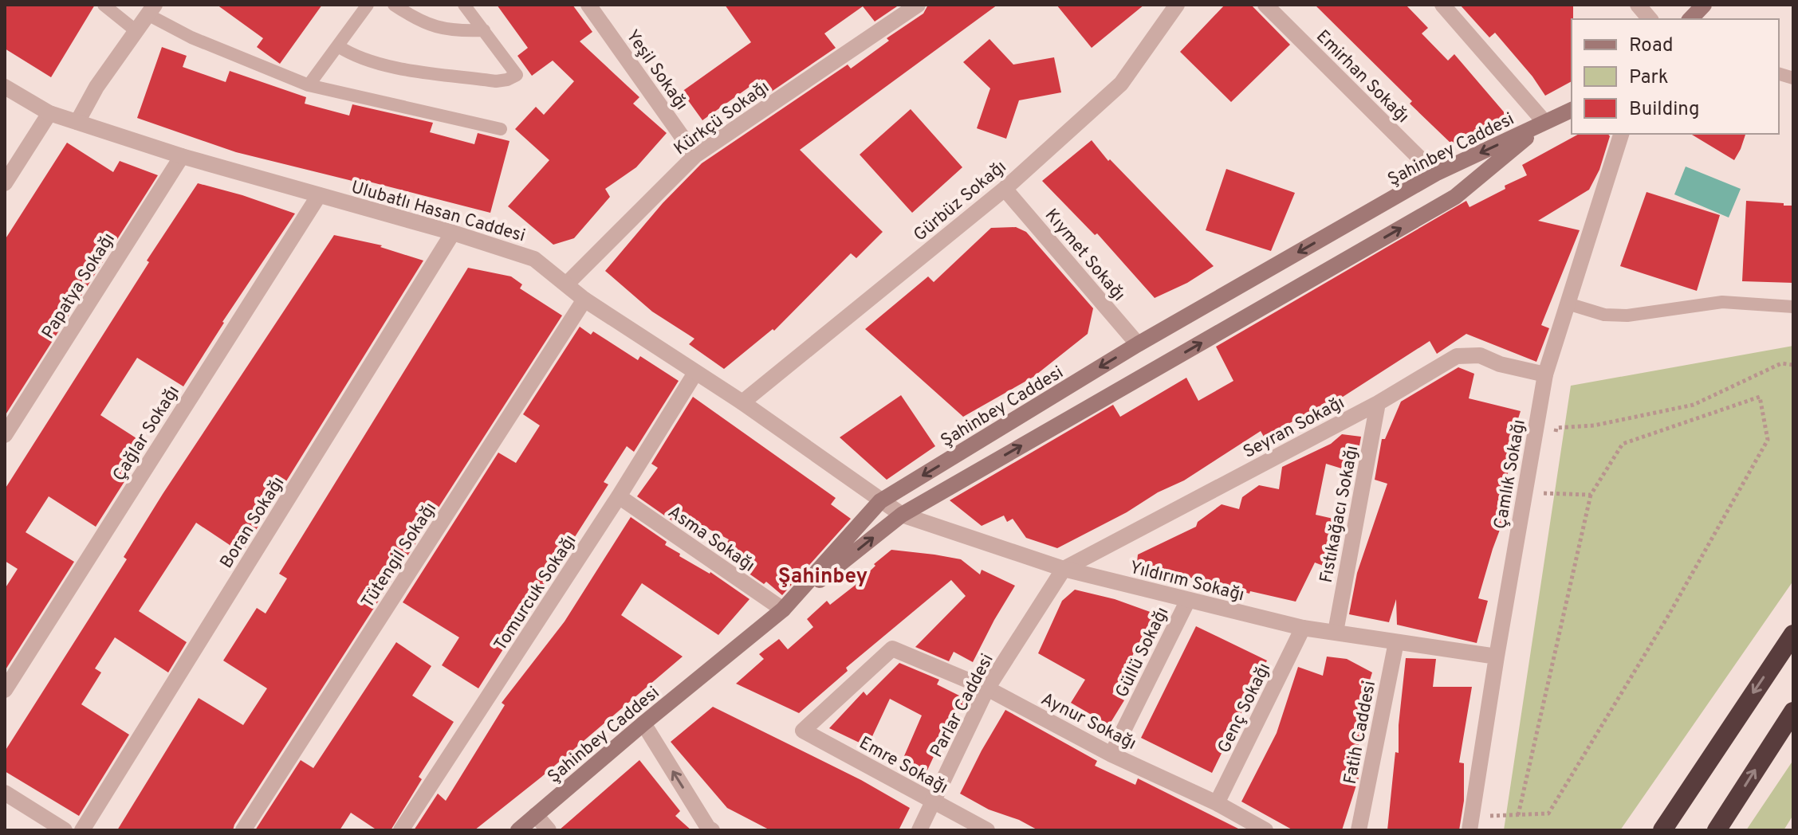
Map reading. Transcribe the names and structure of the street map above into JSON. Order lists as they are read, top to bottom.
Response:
{
  "streets": {
    "main road": ["Şahinbey Caddesi"],
    "street": [
      "Yeşil Sokağı",
      "Emirhan Sokağı",
      "Kürkçü Sokağı",
      "Gürbüz Sokağı",
      "Ulubatlı Hasan Caddesi",
      "Kıymet Sokağı",
      "Papatya Sokağı",
      "Seyran Sokağı",
      "Çağlar Sokağı",
      "Çamlık Sokağı",
      "Fıstıkağacı Sokağı",
      "Boran Sokağı",
      "Asma Sokağı",
      "Tütengil Sokağı",
      "Yıldırım Sokağı",
      "Tomurcuk Sokağı",
      "Güllü Sokağı",
      "Parlar Caddesi",
      "Genç Sokağı",
      "Aynur Sokağı",
      "Fatih Caddesi",
      "Emre Sokağı"
    ]
  },
  "crossings": [
    ["Yeşil Sokağı", "Kürkçü Sokağı"],
    ["Emirhan Sokağı", "Şahinbey Caddesi"],
    ["Kürkçü Sokağı", "Ulubatlı Hasan Caddesi"],
    ["Şahinbey Caddesi", "Ulubatlı Hasan Caddesi"],
    ["Şahinbey Caddesi", "Kıymet Sokağı"],
    ["Şahinbey Caddesi", "Asma Sokağı"],
    ["Şahinbey Caddesi", "Yıldırım Sokağı"],
    ["Gürbüz Sokağı", "Ulubatlı Hasan Caddesi"],
    ["Gürbüz Sokağı", "Kıymet Sokağı"],
    ["Ulubatlı Hasan Caddesi", "Papatya Sokağı"],
    ["Ulubatlı Hasan Caddesi", "Çağlar Sokağı"],
    ["Ulubatlı Hasan Caddesi", "Boran Sokağı"],
    ["Ulubatlı Hasan Caddesi", "Tütengil Sokağı"],
    ["Ulubatlı Hasan Caddesi", "Yıldırım Sokağı"],
    ["Ulubatlı Hasan Caddesi", "Tomurcuk Sokağı"],
    ["Seyran Sokağı", "Çamlık Sokağı"],
    ["Seyran Sokağı", "Fıstıkağacı Sokağı"],
    ["Seyran Sokağı", "Yıldırım Sokağı"],
    ["Seyran Sokağı", "Parlar Caddesi"],
    ["Çamlık Sokağı", "Yıldırım Sokağı"],
    ["Fıstıkağacı Sokağı", "Yıldırım Sokağı"],
    ["Asma Sokağı", "Tomurcuk Sokağı"],
    ["Yıldırım Sokağı", "Güllü Sokağı"],
    ["Yıldırım Sokağı", "Parlar Caddesi"],
    ["Yıldırım Sokağı", "Genç Sokağı"],
    ["Yıldırım Sokağı", "Fatih Caddesi"],
    ["Güllü Sokağı", "Aynur Sokağı"],
    ["Parlar Caddesi", "Aynur Sokağı"],
    ["Parlar Caddesi", "Emre Sokağı"],
    ["Genç Sokağı", "Aynur Sokağı"],
    ["Aynur Sokağı", "Emre Sokağı"]
  ],
  "districts": ["Şahinbey"],
  "legend": ["Road", "Park", "Building"]
}
